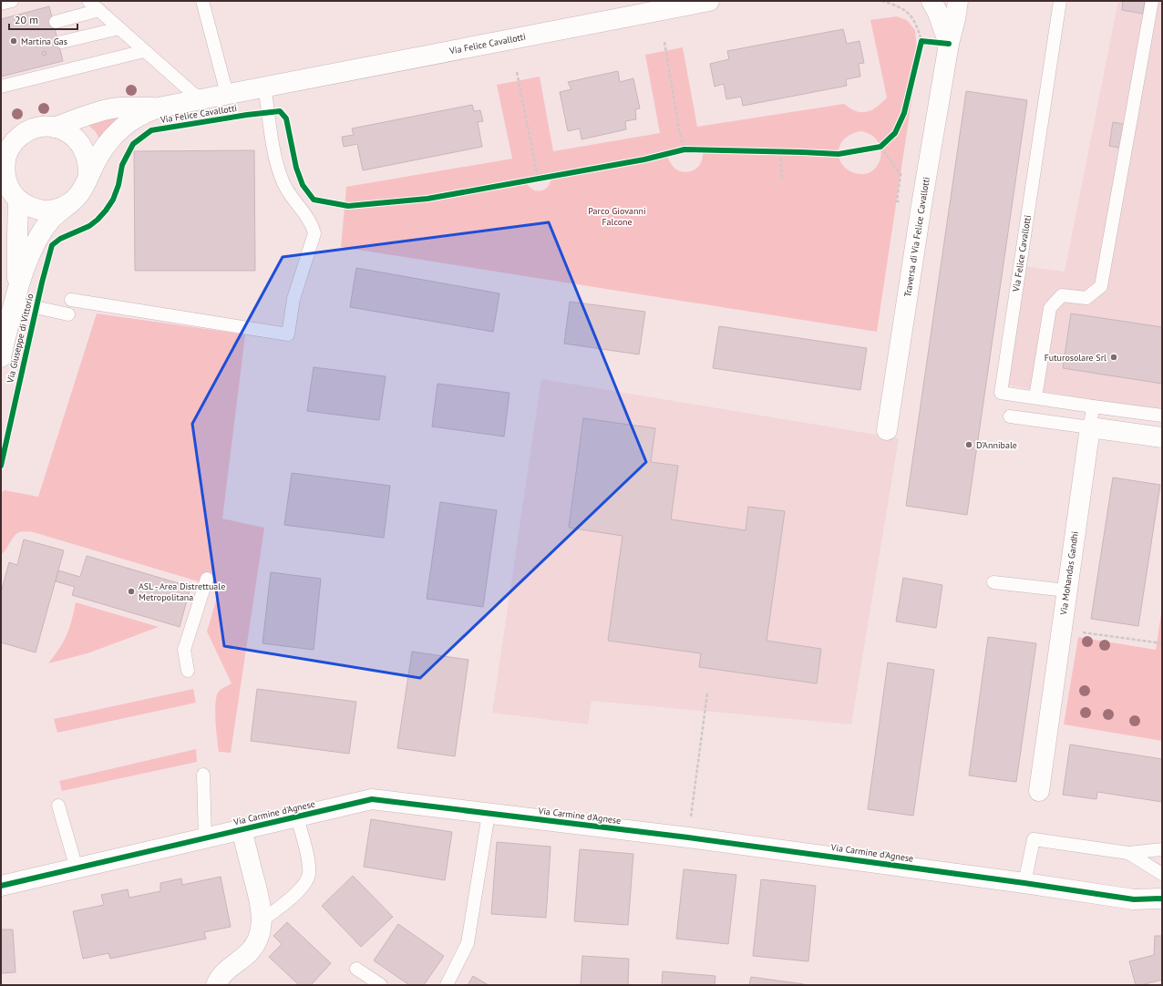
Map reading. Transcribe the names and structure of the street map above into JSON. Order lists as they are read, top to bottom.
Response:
{
  "streets": {
    "street": [
      "Via Felice Cavallotti",
      "Traversa di Via Felice Cavallotti",
      "Via Giuseppe di Vittorio",
      "Via Mohandas Gandhi",
      "Via Carmine d'Agnese"
    ]
  },
  "crossings": [
    ["Via Felice Cavallotti", "Via Giuseppe di Vittorio"]
  ],
  "parks": ["Parco Giovanni Falcone"],
  "places": [
    "Martina Gas",
    "Futurosolare Srl",
    "D'Annibale",
    "ASL - Area Distrettuale Metropolitana"
  ],
  "scale_bar": "20 m"
}
